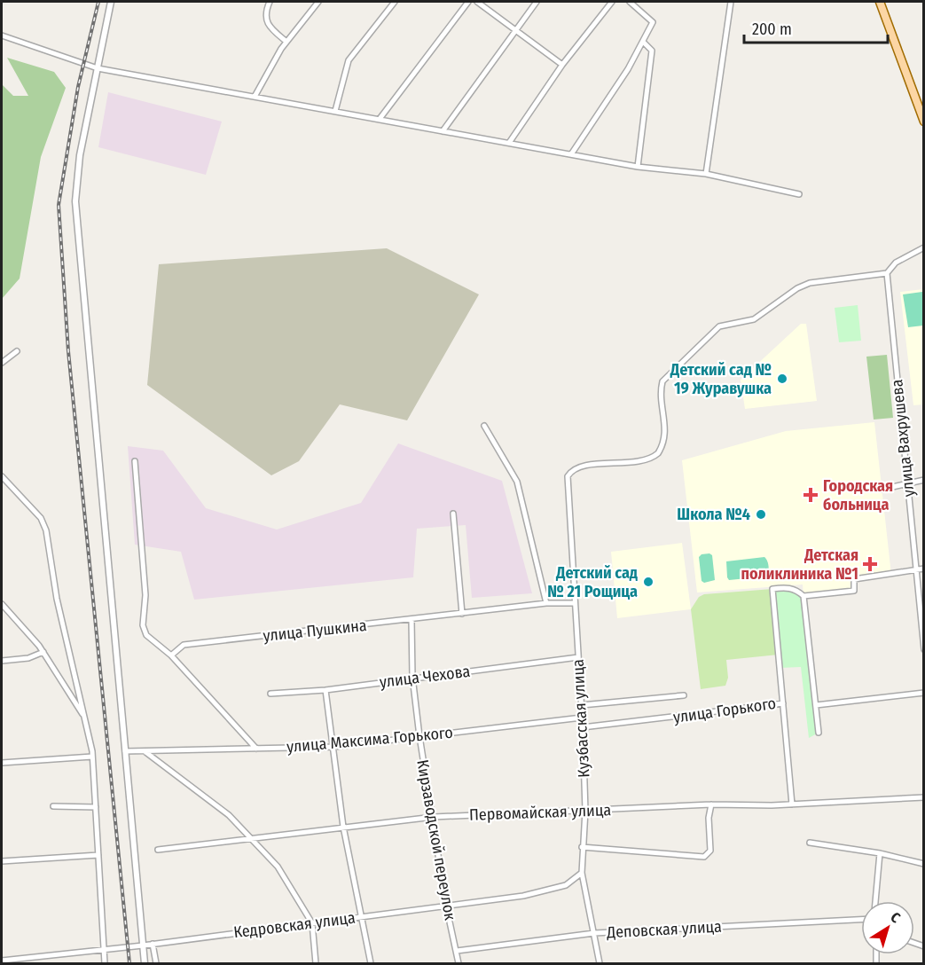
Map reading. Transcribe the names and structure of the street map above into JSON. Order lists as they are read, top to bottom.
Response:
{
  "streets": {
    "street": [
      "улица Вахрушева",
      "улица Пушкина",
      "улица Чехова",
      "улица Горького",
      "Кузбасская улица",
      "улица Максима Горького",
      "Первомайская улица",
      "Кирзаводской переулок",
      "Кедровская улица",
      "Деповская улица"
    ]
  },
  "crossings": [
    ["улица Вахрушева", "Кузбасская улица"],
    ["улица Пушкина", "Кузбасская улица"],
    ["улица Пушкина", "Кирзаводской переулок"],
    ["улица Чехова", "Кузбасская улица"],
    ["улица Чехова", "Кирзаводской переулок"],
    ["улица Горького", "Кузбасская улица"],
    ["Кузбасская улица", "улица Максима Горького"],
    ["Кузбасская улица", "Первомайская улица"],
    ["Кузбасская улица", "Кедровская улица"],
    ["Кузбасская улица", "Деповская улица"],
    ["улица Максима Горького", "Кирзаводской переулок"],
    ["Первомайская улица", "Кирзаводской переулок"],
    ["Кирзаводской переулок", "Кедровская улица"],
    ["Кирзаводской переулок", "Деповская улица"]
  ],
  "places": {
    "other": ["Детский сад № 19 Журавушка", "Школа №4", "Детский сад № 21 Рощица"],
    "health": ["Городская больница", "Детская поликлиника №1"]
  },
  "scale_bar": "200 m",
  "north": "top right"
}
